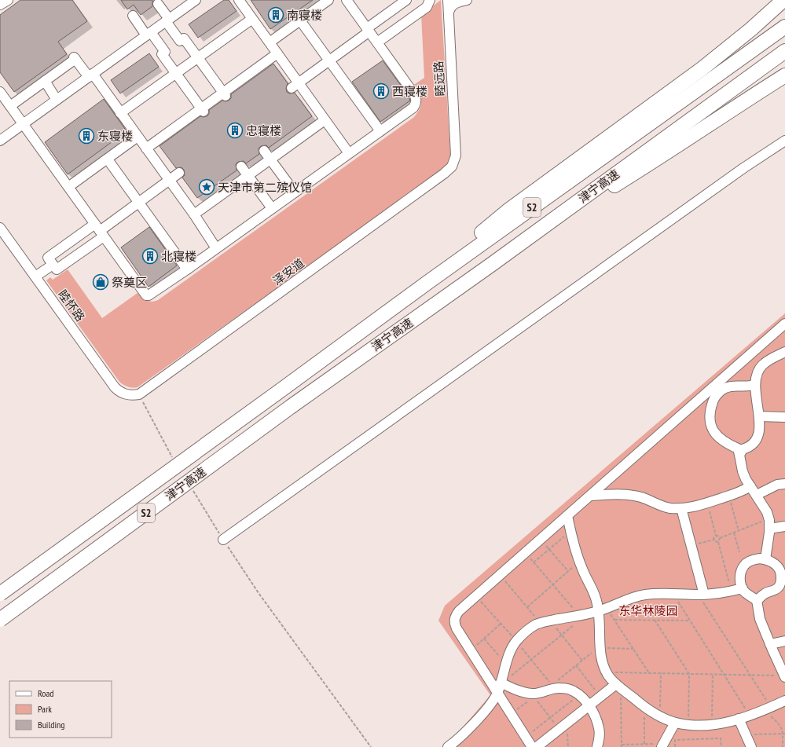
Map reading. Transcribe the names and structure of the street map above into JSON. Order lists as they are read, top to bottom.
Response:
{
  "streets": {
    "highway": ["津宁高速", "S2"],
    "street": ["睦远路", "泽安道", "睦怀路"]
  },
  "crossings": [
    ["睦远路", "泽安道"],
    ["泽安道", "睦怀路"]
  ],
  "parks": ["东华林陵园"],
  "places": {
    "building": [
      "南寝楼",
      "西寝楼",
      "忠寝楼",
      "东寝楼",
      "北寝楼"
    ],
    "place": ["天津市第二殡仪馆"],
    "shop": ["祭奠区"]
  },
  "legend": ["Road", "Park", "Building"]
}
